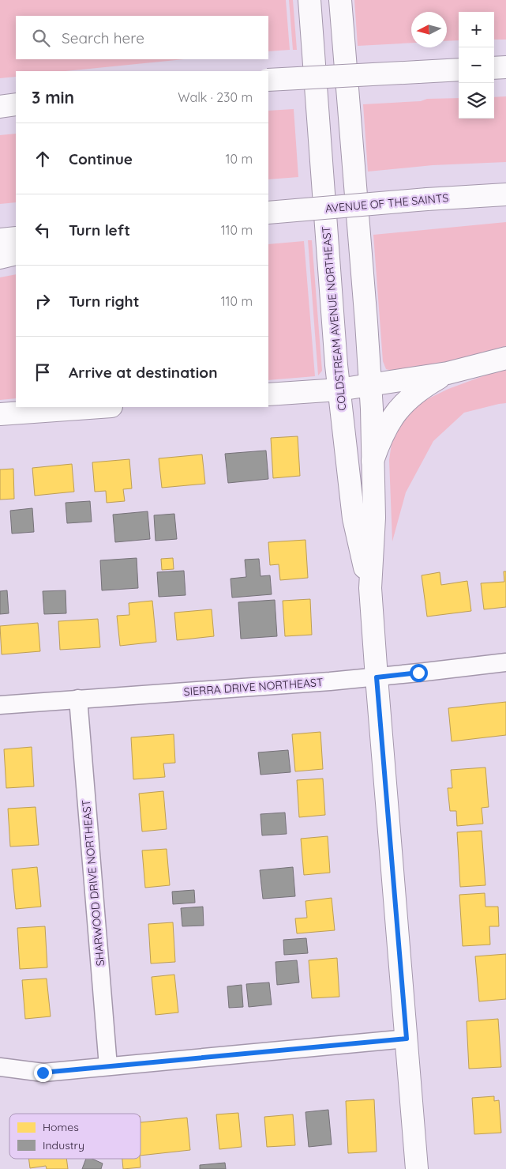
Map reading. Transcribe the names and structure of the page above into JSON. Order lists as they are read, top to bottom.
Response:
{
  "streets": {
    "main road": ["AVENUE OF THE SAINTS", "COLDSTREAM AVENUE NORTHEAST"],
    "street": ["SIERRA DRIVE NORTHEAST", "SHARWOOD DRIVE NORTHEAST"]
  },
  "crossings": [
    ["COLDSTREAM AVENUE NORTHEAST", "SIERRA DRIVE NORTHEAST"],
    ["SIERRA DRIVE NORTHEAST", "SHARWOOD DRIVE NORTHEAST"]
  ],
  "legend": ["Homes", "Industry"],
  "north": "left",
  "page": {
    "map_buttons": ["+", "−"],
    "search": "Search here",
    "heading": ["3 min", "Walk · 230 m"],
    "list": [
      ["Continue", "10 m"],
      ["Turn left", "110 m"],
      ["Turn right", "110 m"],
      "Arrive at destination"
    ]
  }
}
